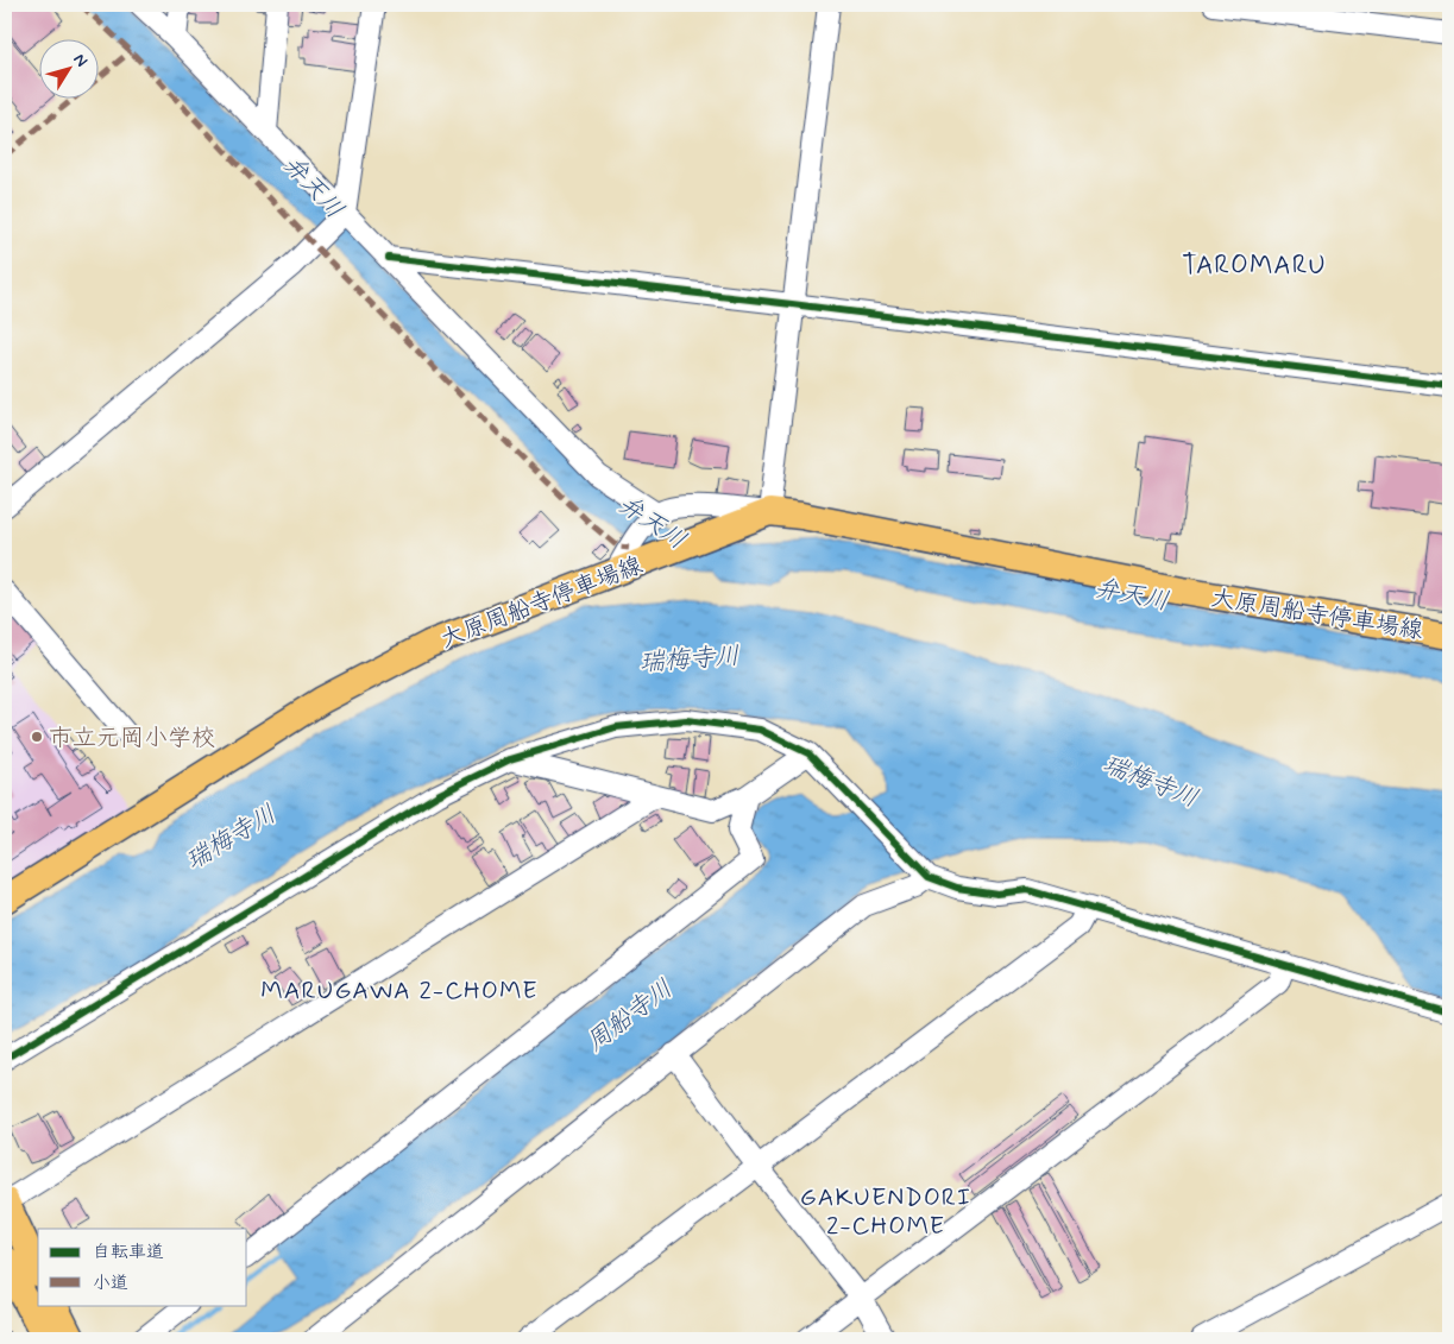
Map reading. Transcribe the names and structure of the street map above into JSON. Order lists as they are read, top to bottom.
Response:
{
  "streets": {
    "main road": ["大原周船寺停車場線"]
  },
  "districts": ["TAROMARU", "MARUGAWA 2-CHOME", "GAKUENDORI 2-CHOME"],
  "water": ["弁天川", "瑞梅寺川", "周船寺川"],
  "places": ["市立元岡小学校"],
  "legend": ["自転車道", "小道"],
  "north": "top right"
}
